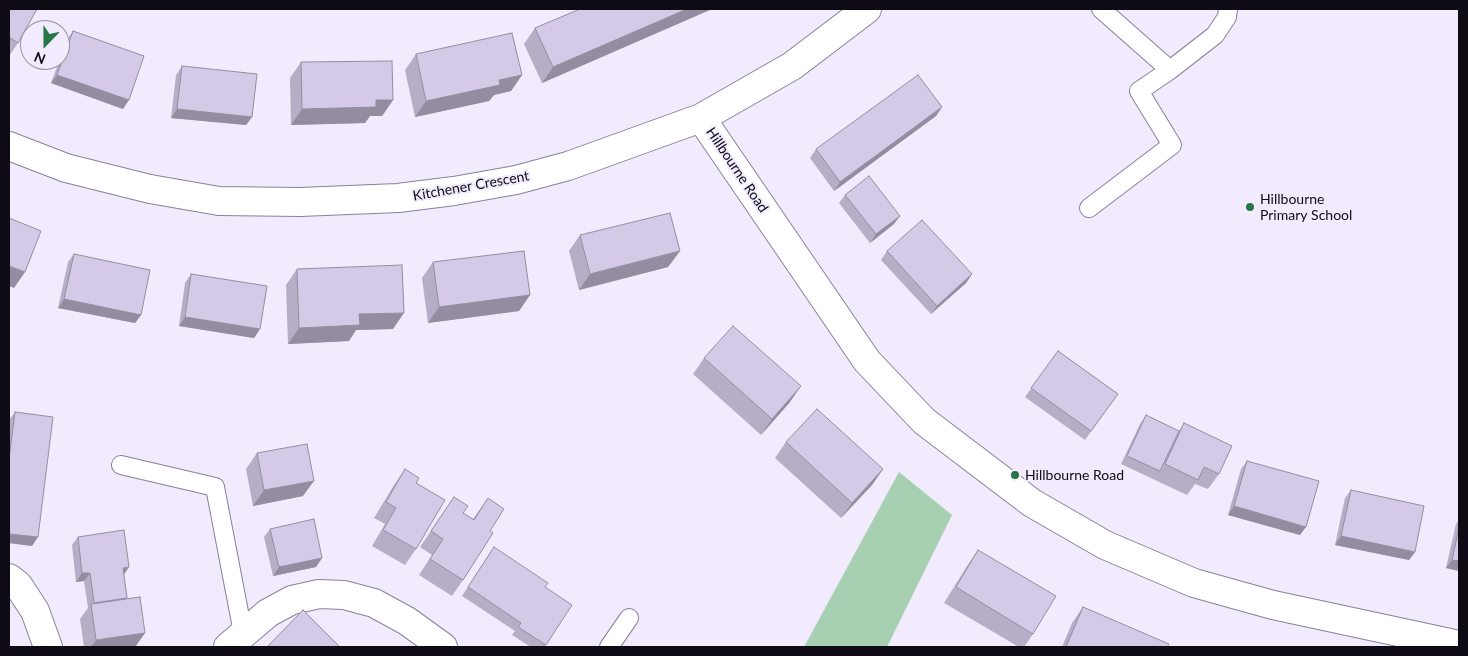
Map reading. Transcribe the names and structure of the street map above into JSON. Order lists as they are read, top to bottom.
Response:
{
  "streets": {
    "street": ["Hillbourne Road", "Kitchener Crescent"]
  },
  "crossings": [
    ["Hillbourne Road", "Kitchener Crescent"]
  ],
  "places": ["Hillbourne Primary School", "Hillbourne Road"],
  "north": "bottom"
}
